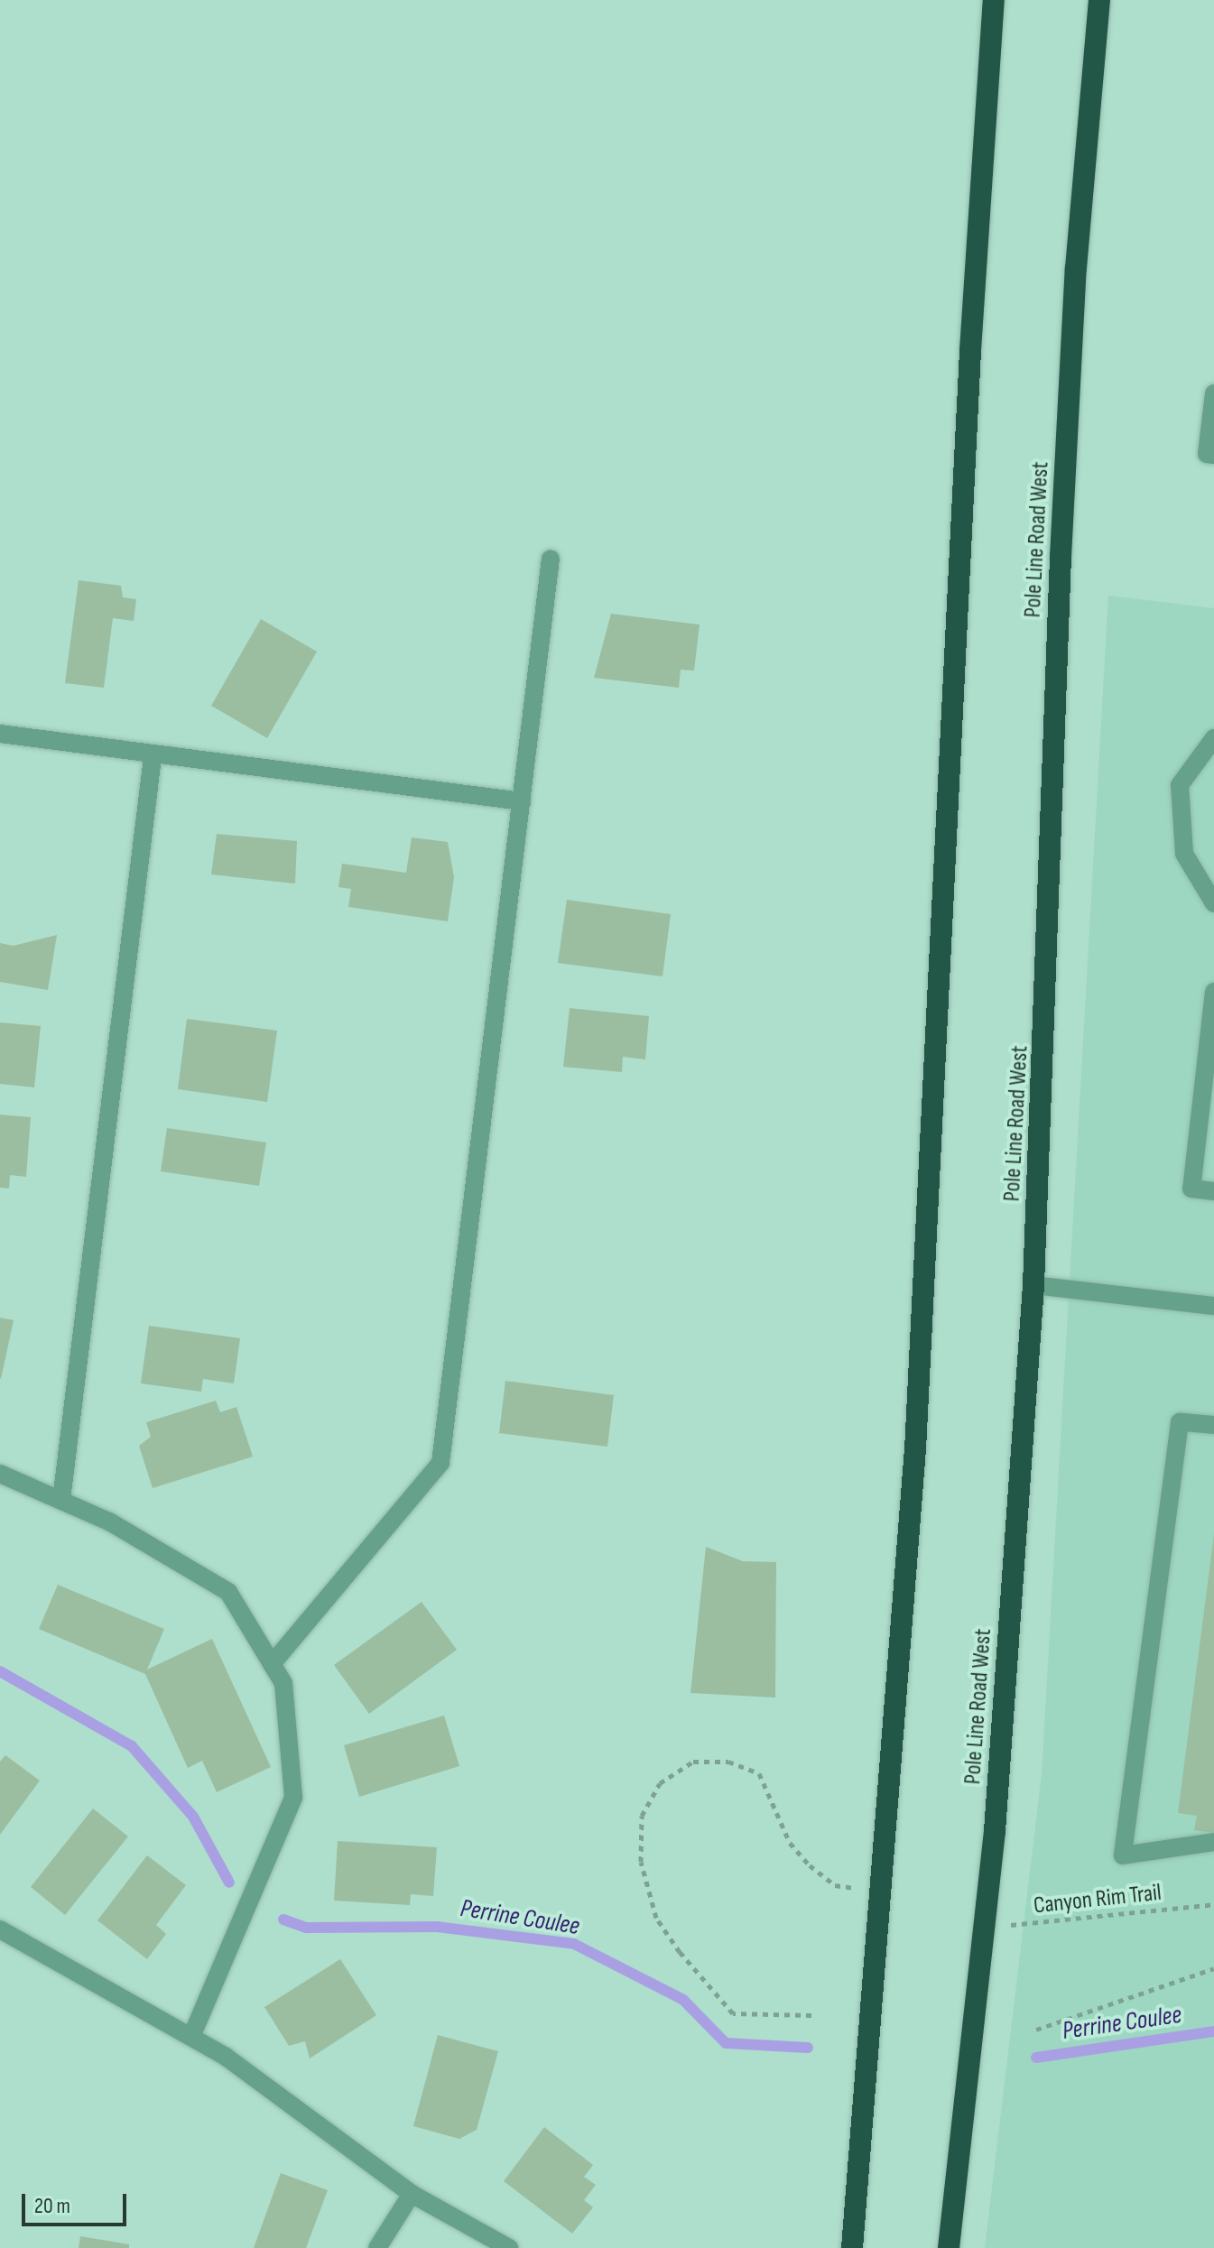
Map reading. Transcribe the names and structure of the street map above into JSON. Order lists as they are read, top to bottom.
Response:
{
  "streets": {
    "highway": ["Pole Line Road West"],
    "path": ["Canyon Rim Trail"]
  },
  "crossings": [
    ["Pole Line Road West", "Canyon Rim Trail"]
  ],
  "water": ["Perrine Coulee"],
  "scale_bar": "20 m"
}
